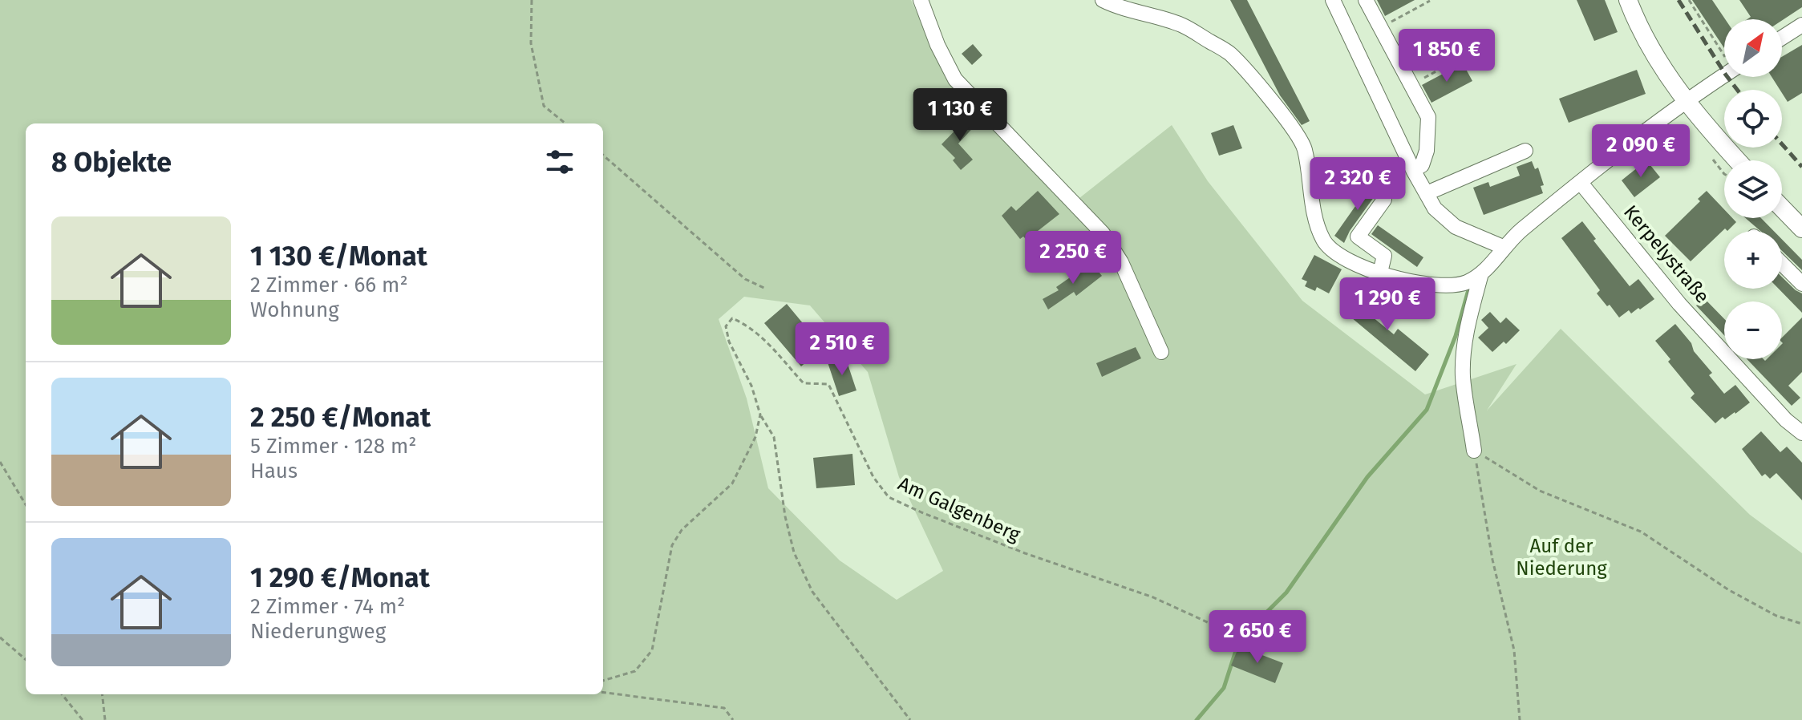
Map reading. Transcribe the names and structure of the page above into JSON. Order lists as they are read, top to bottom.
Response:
{
  "streets": {
    "street": ["Kerpelystraße"],
    "path": ["Am Galgenberg"]
  },
  "parks": ["Auf der Niederung"],
  "north": "top right",
  "page": {
    "map_buttons": ["+", "−"],
    "price": [
      "1 850 €",
      "1 130 €",
      "2 090 €",
      "2 320 €",
      "2 250 €",
      "1 290 €",
      "2 510 €",
      "2 650 €"
    ],
    "heading": "8 Objekte",
    "list": [
      {
        "name": "1 130 €/Monat",
        "note": "2 Zimmer · 66 m² · Wohnung"
      },
      {
        "name": "2 250 €/Monat",
        "note": "5 Zimmer · 128 m² · Haus"
      },
      {
        "name": "1 290 €/Monat",
        "note": "2 Zimmer · 74 m² · Niederungweg"
      }
    ]
  }
}
